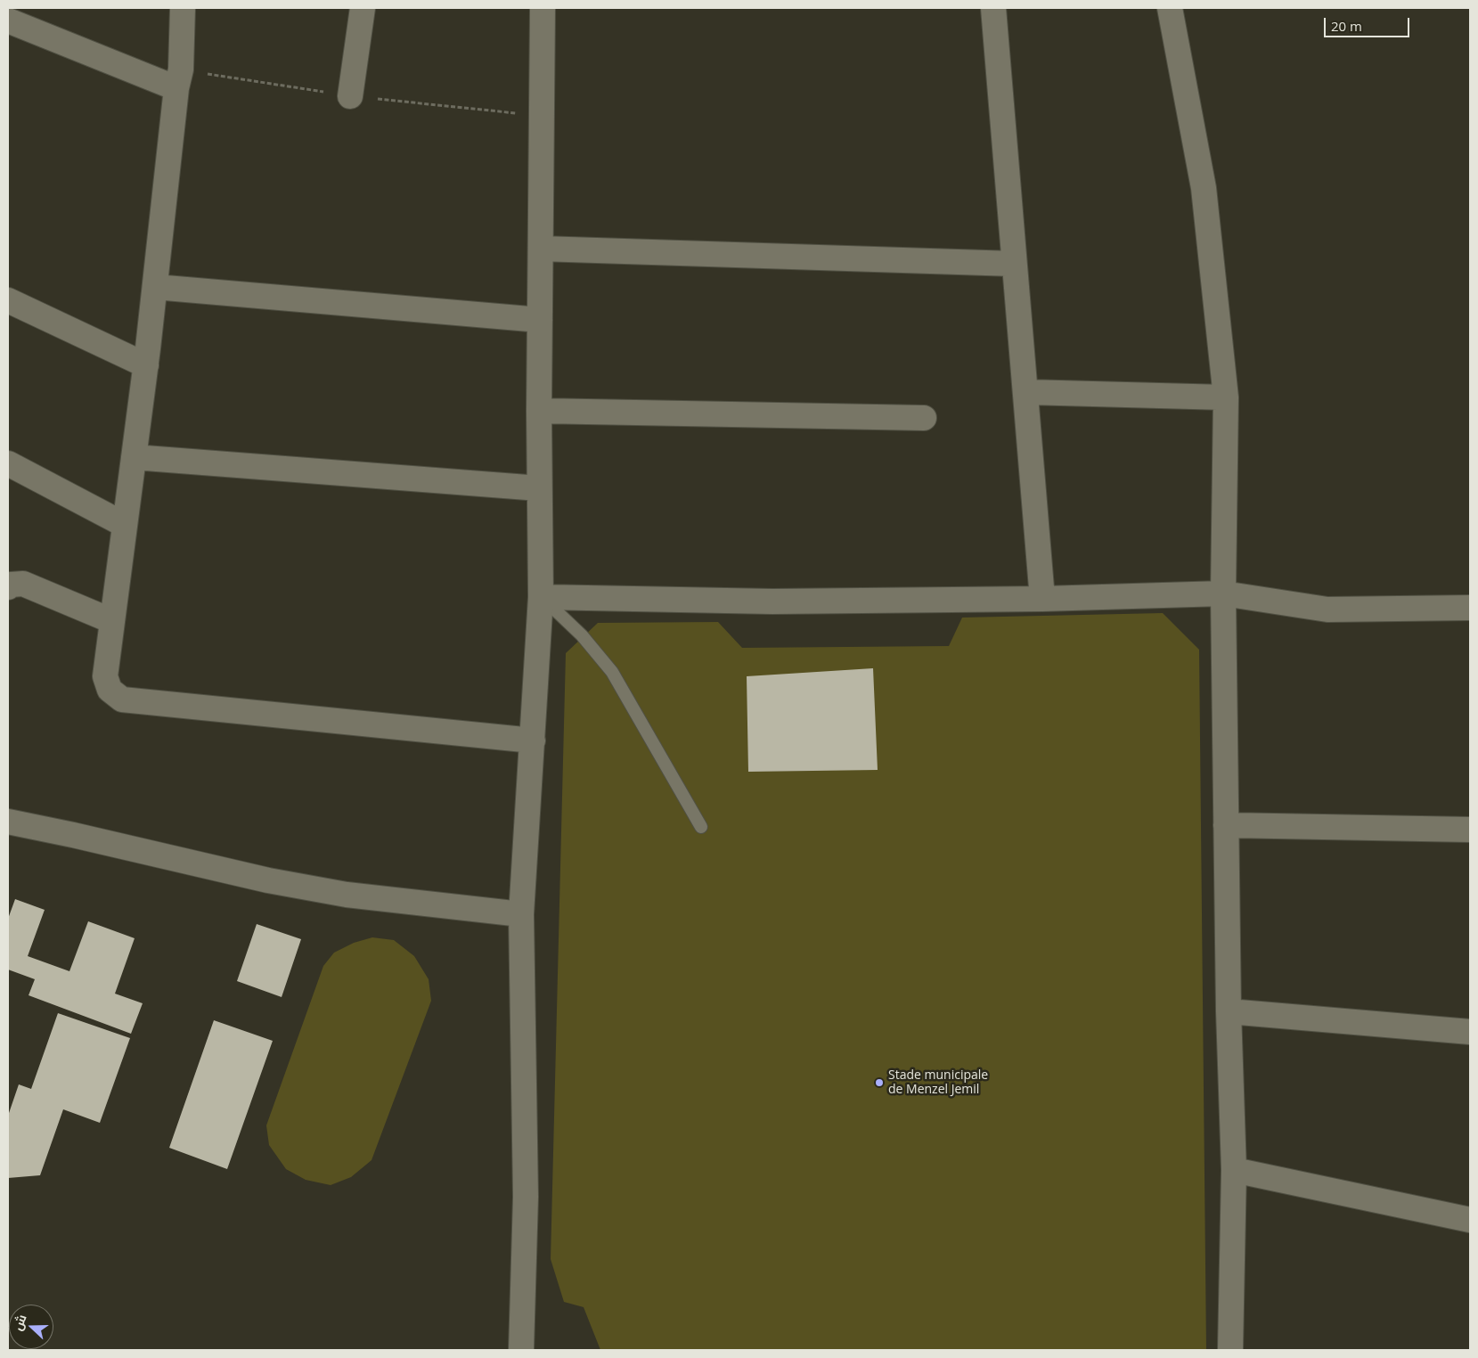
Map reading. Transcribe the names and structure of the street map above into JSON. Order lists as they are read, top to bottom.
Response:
{
  "places": ["Stade municipale de Menzel Jemil"],
  "scale_bar": "20 m",
  "north": "left"
}
